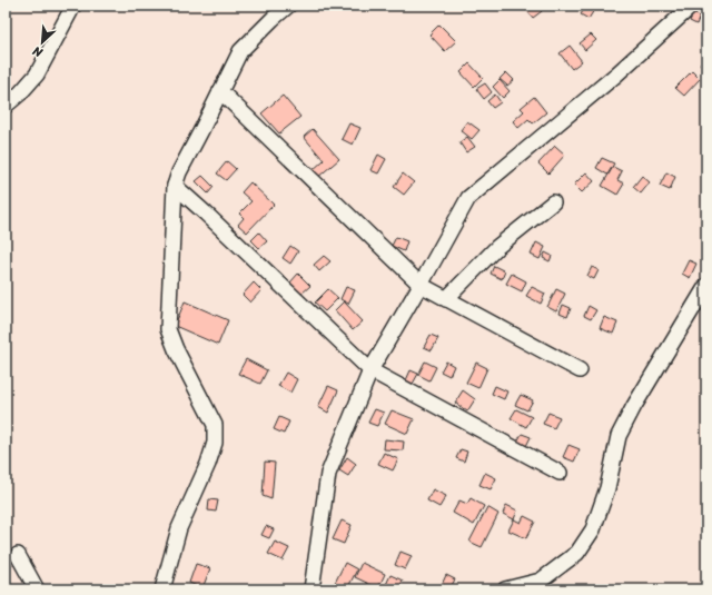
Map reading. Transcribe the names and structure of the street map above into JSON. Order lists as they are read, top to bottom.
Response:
{
  "north": "bottom left"
}
